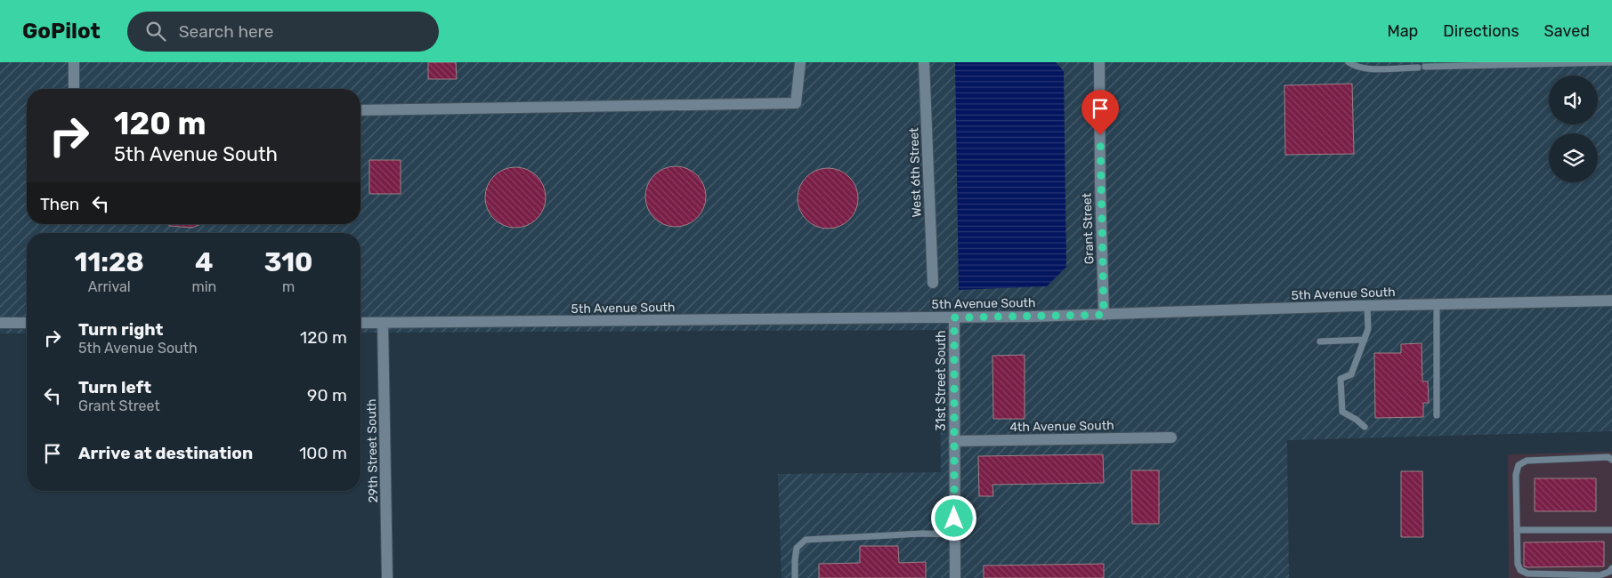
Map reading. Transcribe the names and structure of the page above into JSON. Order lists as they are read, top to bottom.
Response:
{
  "streets": {
    "street": [
      "West 6th Street",
      "Grant Street",
      "5th Avenue South",
      "31st Street South",
      "4th Avenue South",
      "29th Street South"
    ]
  },
  "crossings": [
    ["Grant Street", "5th Avenue South"],
    ["5th Avenue South", "31st Street South"],
    ["5th Avenue South", "29th Street South"],
    ["31st Street South", "4th Avenue South"]
  ],
  "page": {
    "header": "GoPilot",
    "search": "Search here",
    "nav": ["Map", "Directions", "Saved"],
    "turn": ["120 m", "5th Avenue South"],
    "then": "Then",
    "eta": [
      "11:28",
      "Arrival",
      "4",
      "min",
      "310",
      "m"
    ],
    "list": [
      {
        "name": "Turn right",
        "note": "5th Avenue South",
        "value": "120 m"
      },
      {
        "name": "Turn left",
        "note": "Grant Street",
        "value": "90 m"
      },
      {
        "name": "Arrive at destination",
        "value": "100 m"
      }
    ]
  }
}
